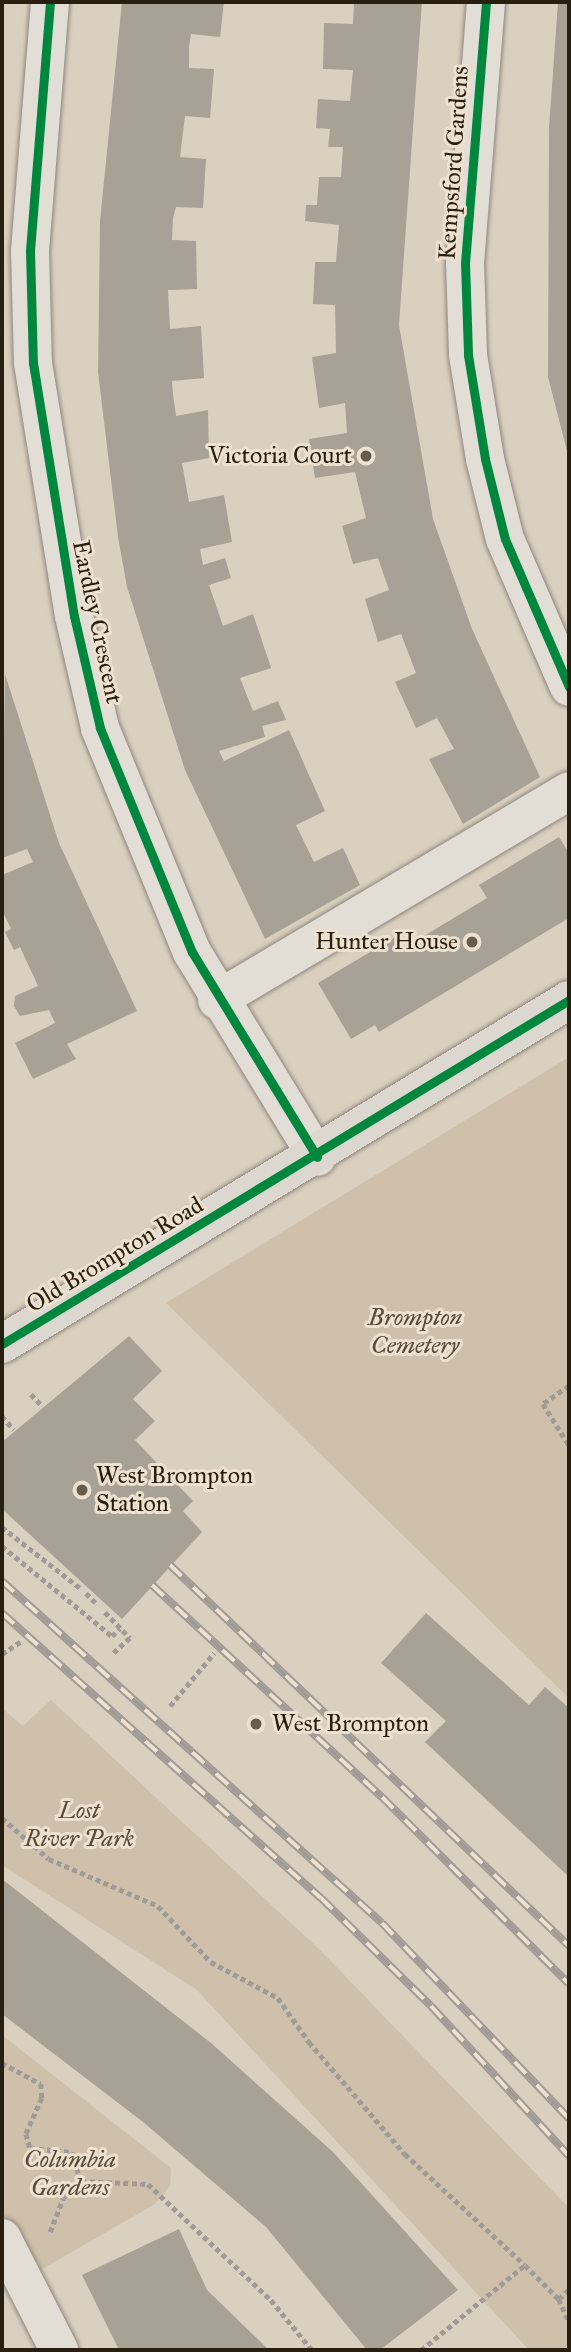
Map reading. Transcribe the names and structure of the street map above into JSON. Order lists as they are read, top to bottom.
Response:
{
  "streets": {
    "main road": ["Old Brompton Road"],
    "street": ["Kempsford Gardens", "Eardley Crescent"]
  },
  "crossings": [
    ["Eardley Crescent", "Old Brompton Road"]
  ],
  "parks": ["Brompton Cemetery", "Lost River Park", "Columbia Gardens"],
  "places": [
    "Victoria Court",
    "Hunter House",
    "West Brompton Station",
    "West Brompton"
  ]
}
